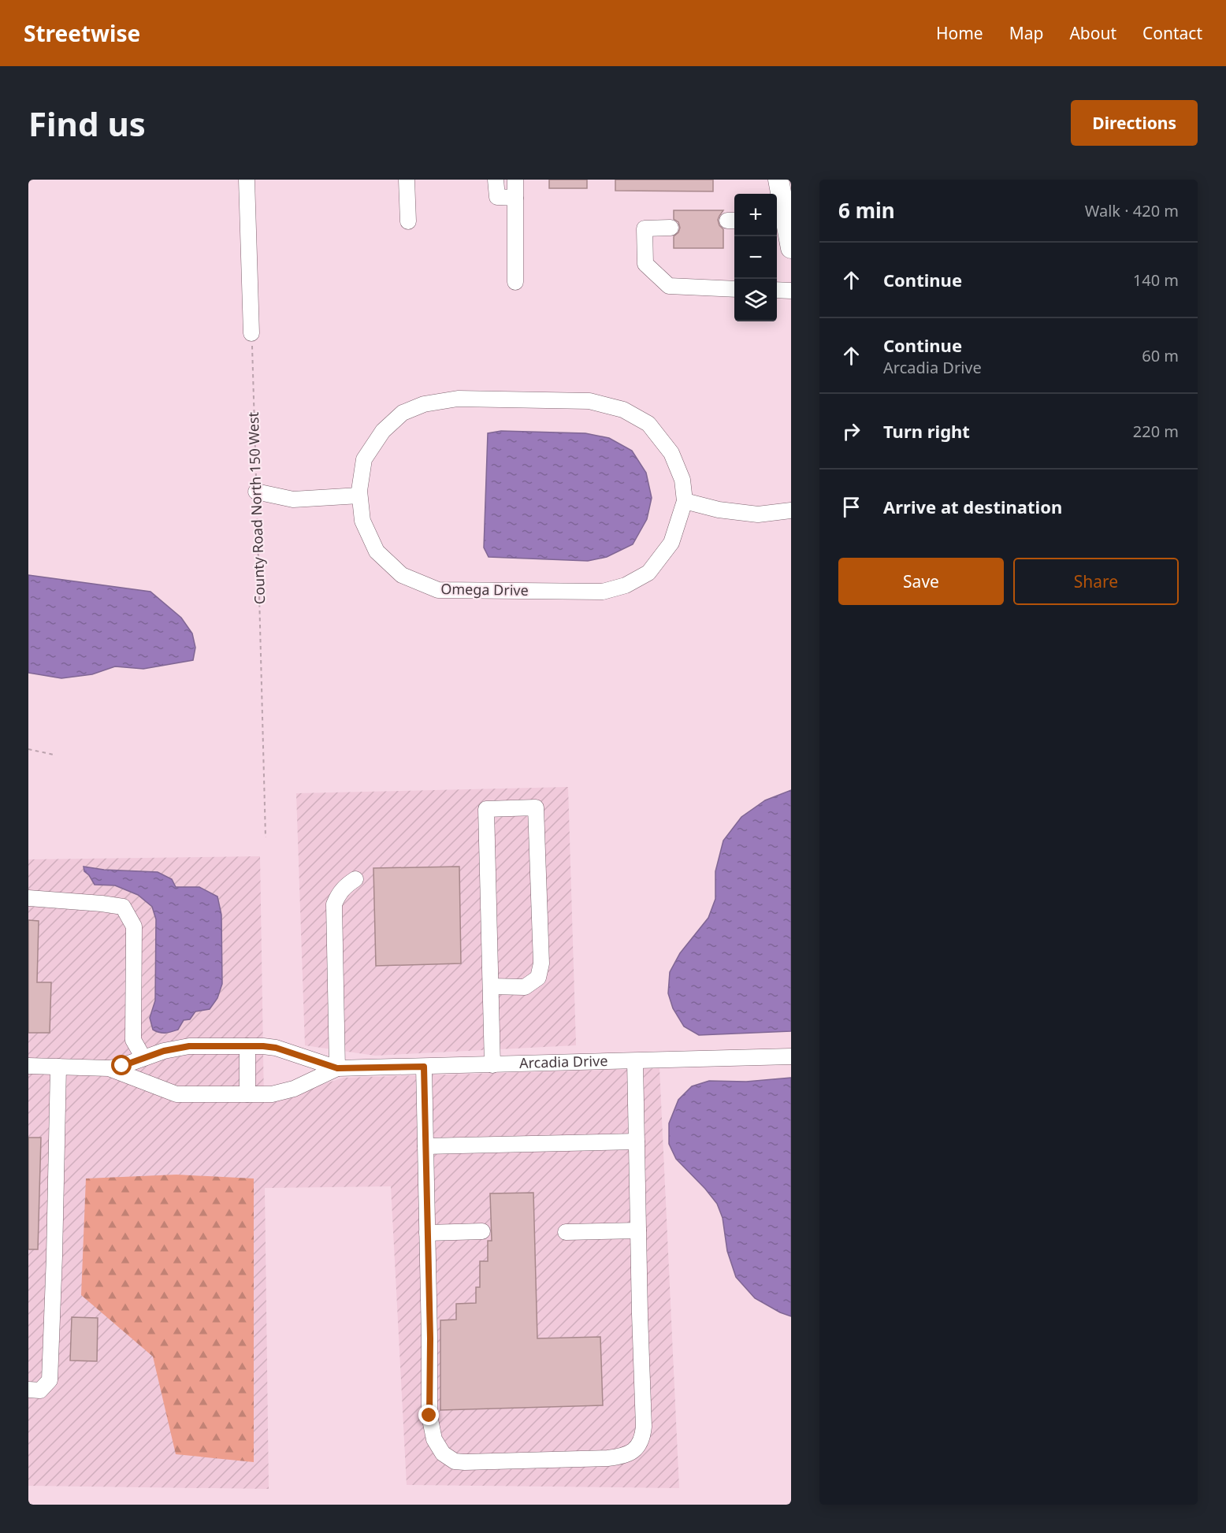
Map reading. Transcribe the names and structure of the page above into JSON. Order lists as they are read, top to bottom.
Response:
{
  "streets": {
    "street": ["Omega Drive", "Arcadia Drive"],
    "path": ["County Road North 150 West"]
  },
  "page": {
    "header": "Streetwise",
    "nav": [
      "Home",
      "Map",
      "About",
      "Contact"
    ],
    "buttons": [
      "Directions",
      ["Save", "Share"]
    ],
    "title": "Find us",
    "heading": ["6 min", "Walk · 420 m"],
    "map_buttons": ["+", "−"],
    "list": [
      ["Continue", "140 m"],
      ["Continue", "Arcadia Drive", "60 m"],
      ["Turn right", "220 m"],
      "Arrive at destination"
    ]
  }
}
